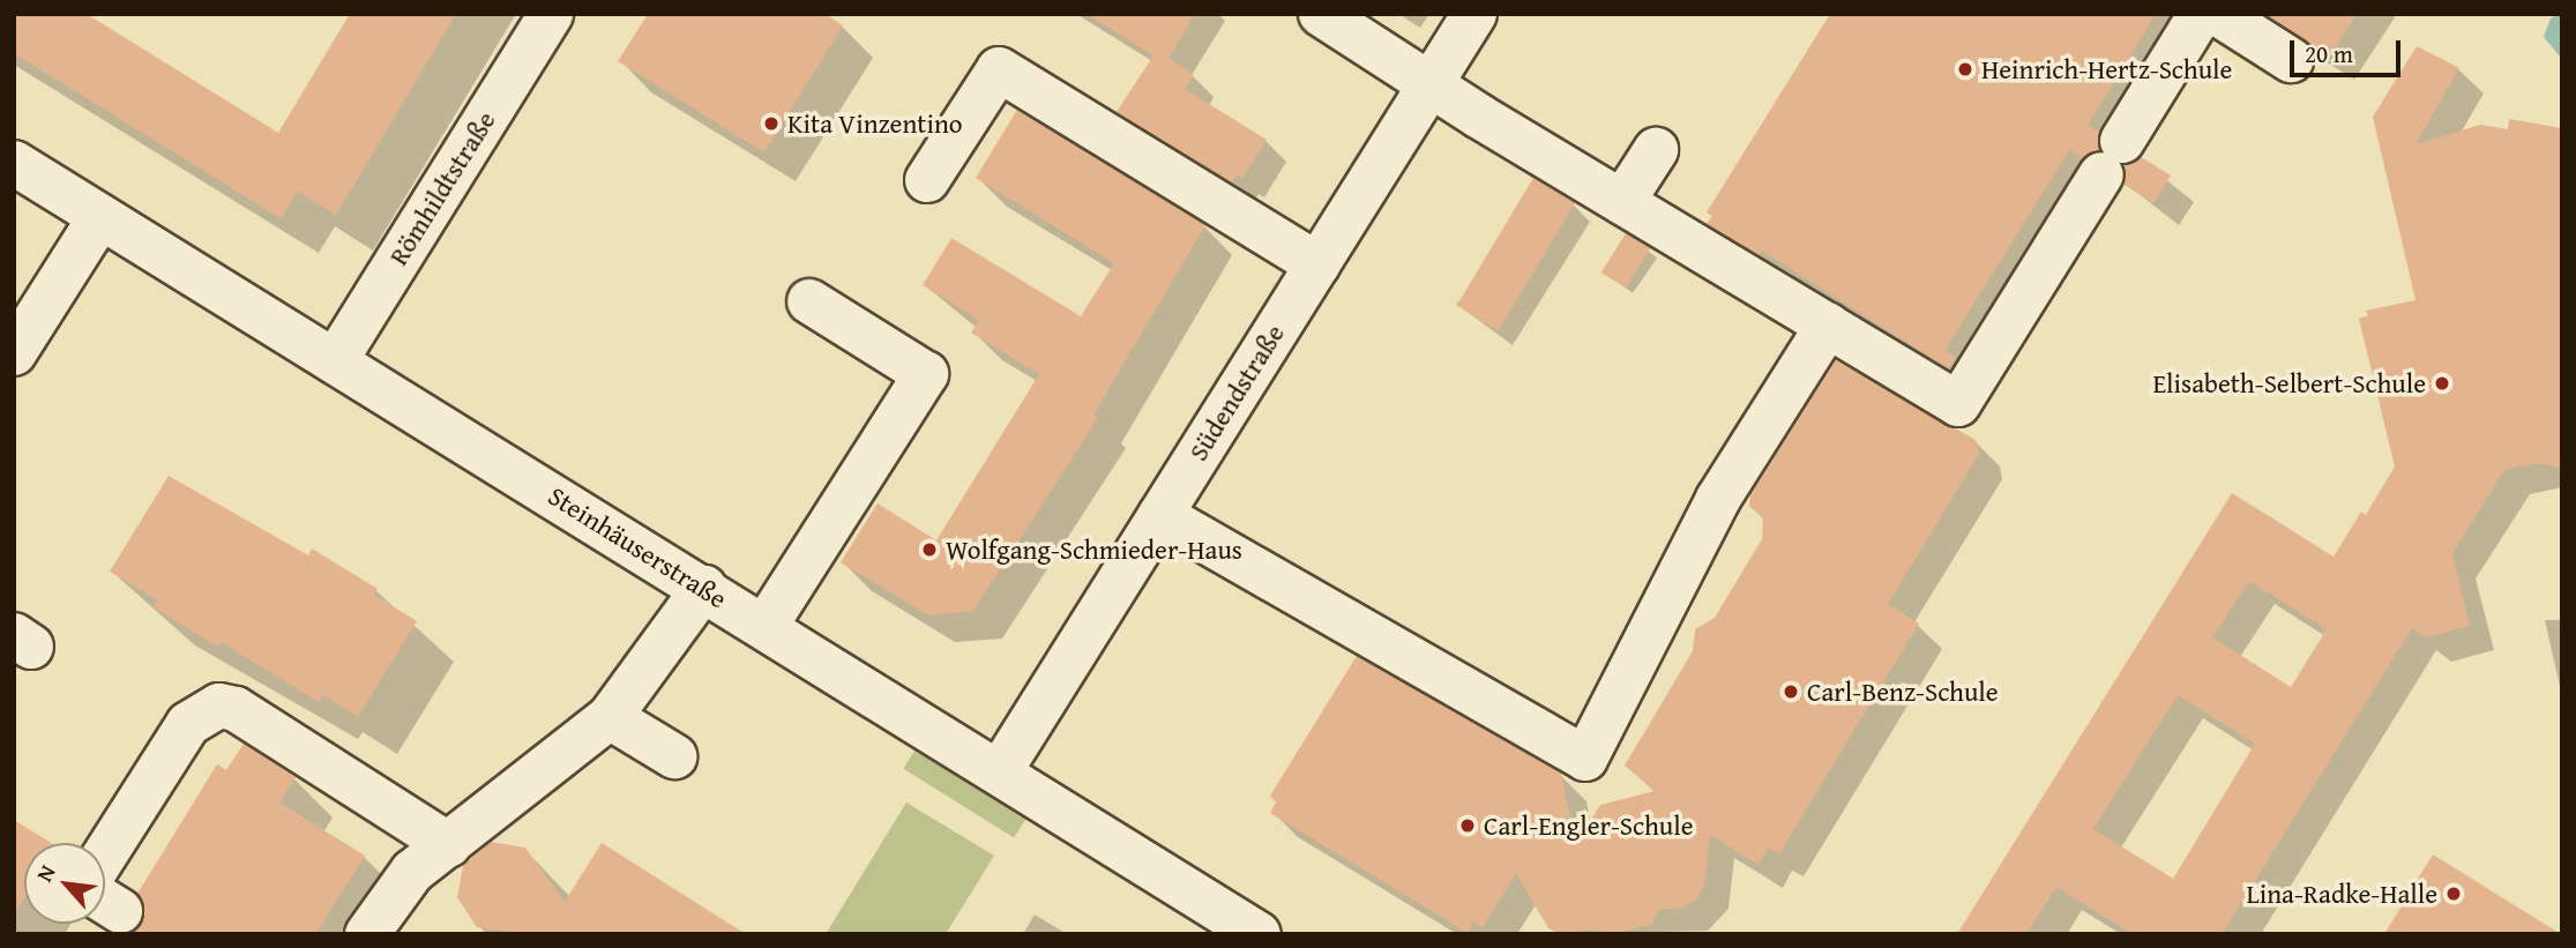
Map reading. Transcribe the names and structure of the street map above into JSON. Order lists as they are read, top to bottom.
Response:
{
  "streets": {
    "street": ["Römhildtstraße", "Südendstraße", "Steinhäuserstraße"]
  },
  "crossings": [
    ["Römhildtstraße", "Steinhäuserstraße"],
    ["Südendstraße", "Steinhäuserstraße"]
  ],
  "places": [
    "Heinrich-Hertz-Schule",
    "Kita Vinzentino",
    "Elisabeth-Selbert-Schule",
    "Wolfgang-Schmieder-Haus",
    "Carl-Benz-Schule",
    "Carl-Engler-Schule",
    "Lina-Radke-Halle"
  ],
  "scale_bar": "20 m",
  "north": "top left"
}
